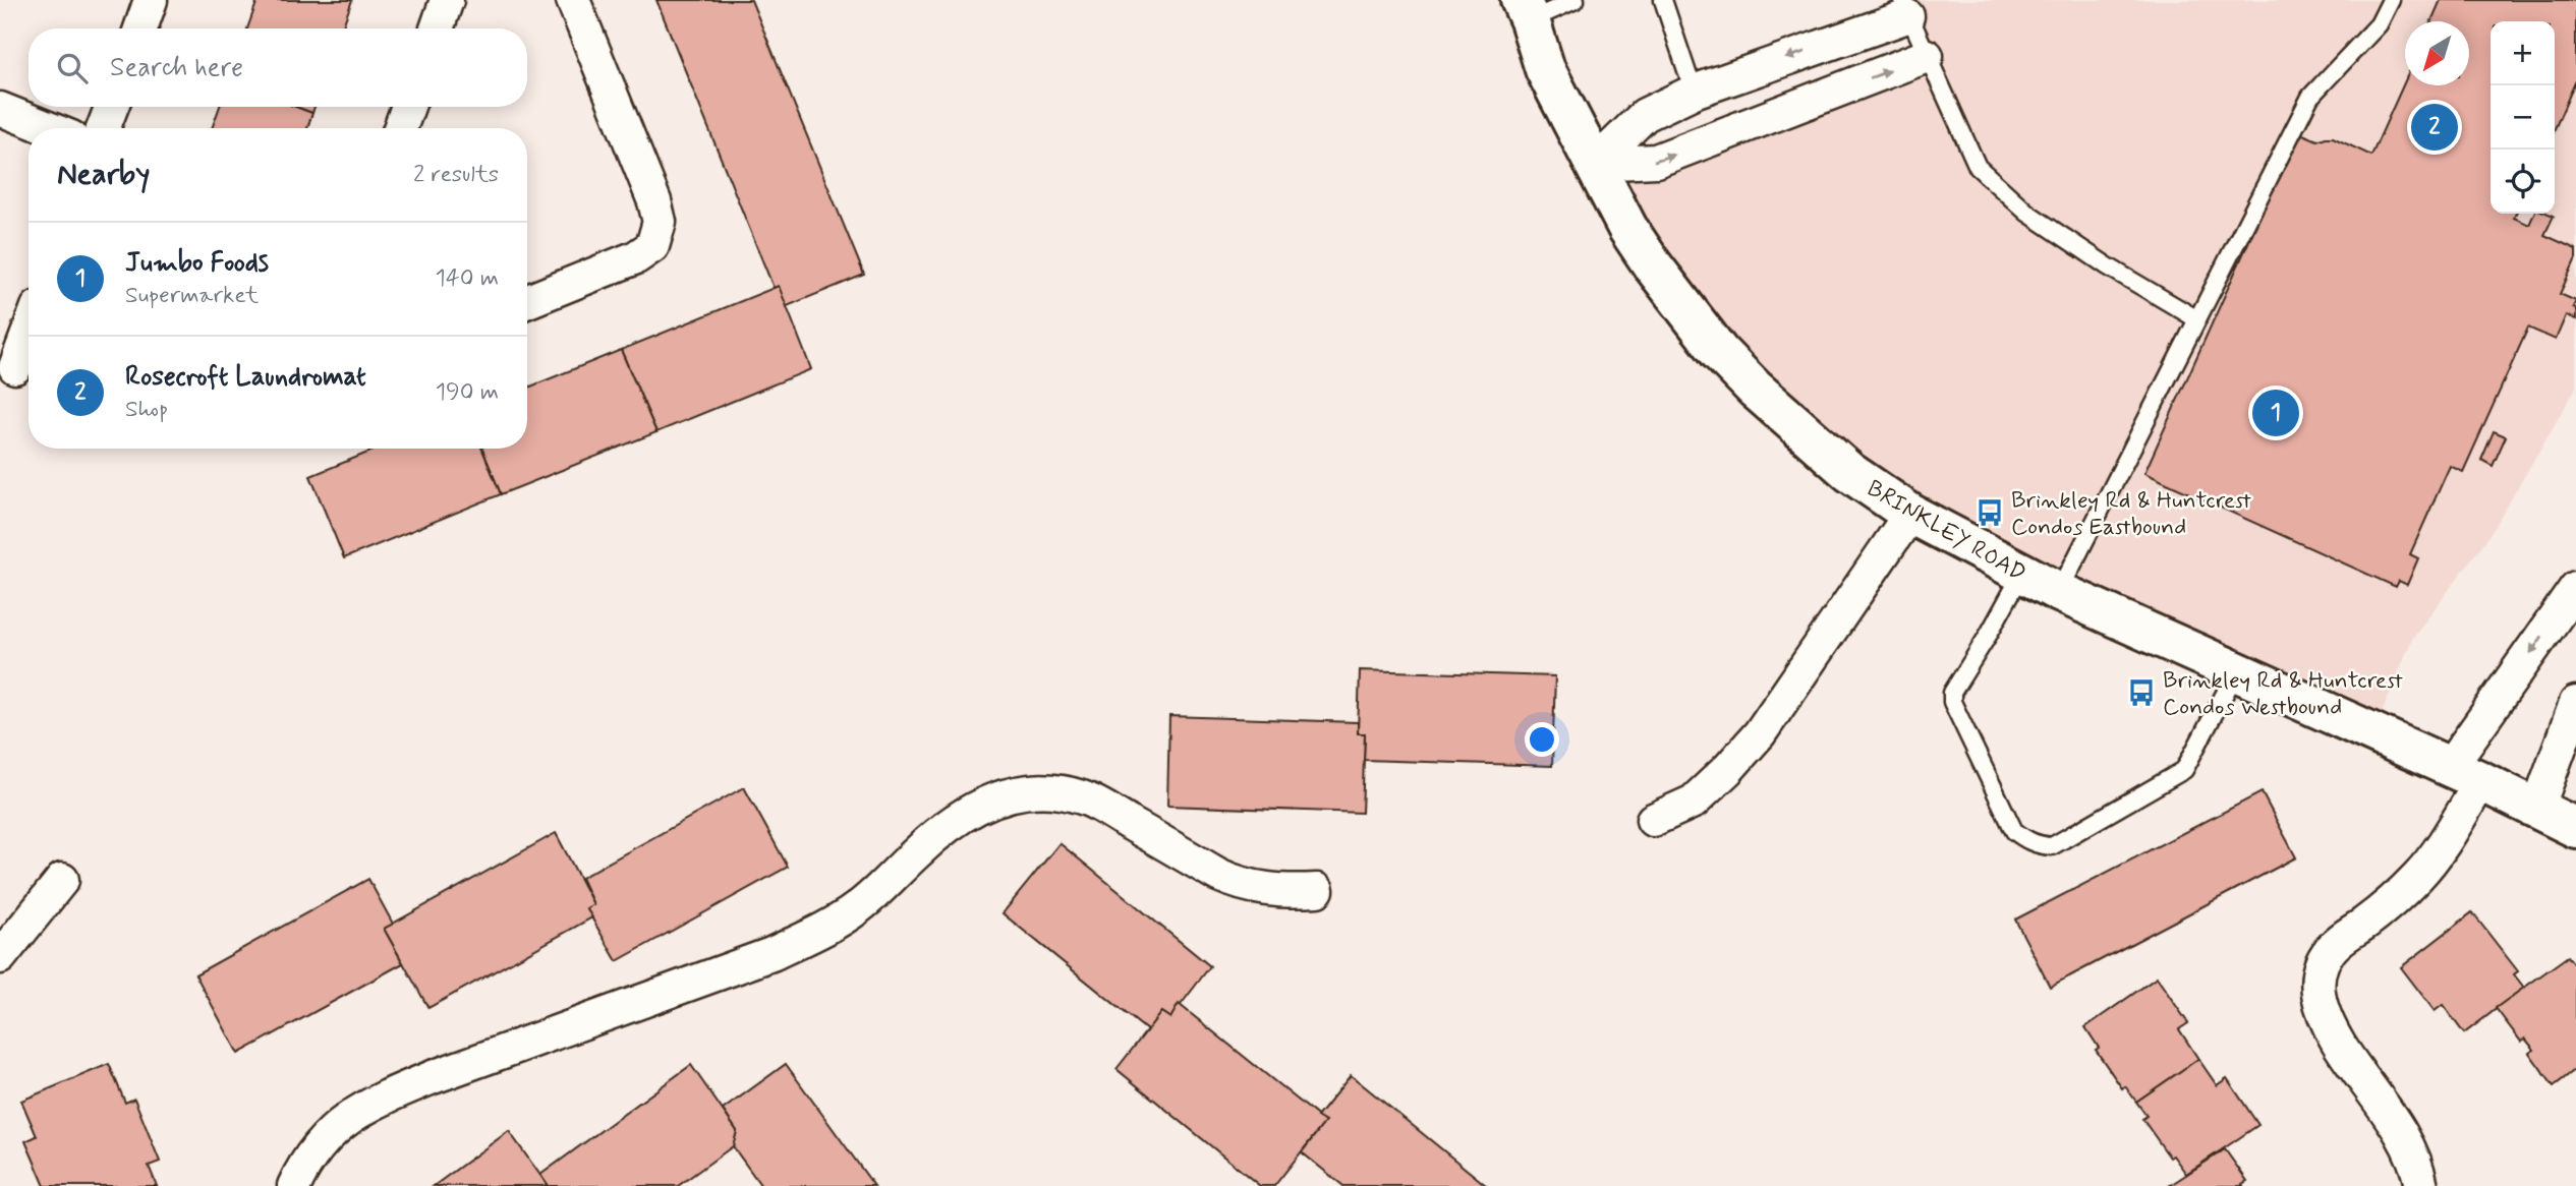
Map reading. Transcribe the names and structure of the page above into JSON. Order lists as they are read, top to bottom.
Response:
{
  "streets": {
    "main road": ["BRINKLEY ROAD"]
  },
  "places": {
    "bus stop": ["Brinkley Rd & Huntcrest Condos Eastbound", "Brinkley Rd & Huntcrest Condos Westbound"]
  },
  "north": "bottom left",
  "page": {
    "map_buttons": ["+", "−"],
    "search": "Search here",
    "pins": ["2", "1"],
    "heading": ["Nearby", "2 results"],
    "list": [
      {
        "mark": "1",
        "name": "Jumbo Foods",
        "note": "Supermarket",
        "value": "140 m"
      },
      {
        "mark": "2",
        "name": "Rosecroft Laundromat",
        "note": "Shop",
        "value": "190 m"
      }
    ]
  }
}
